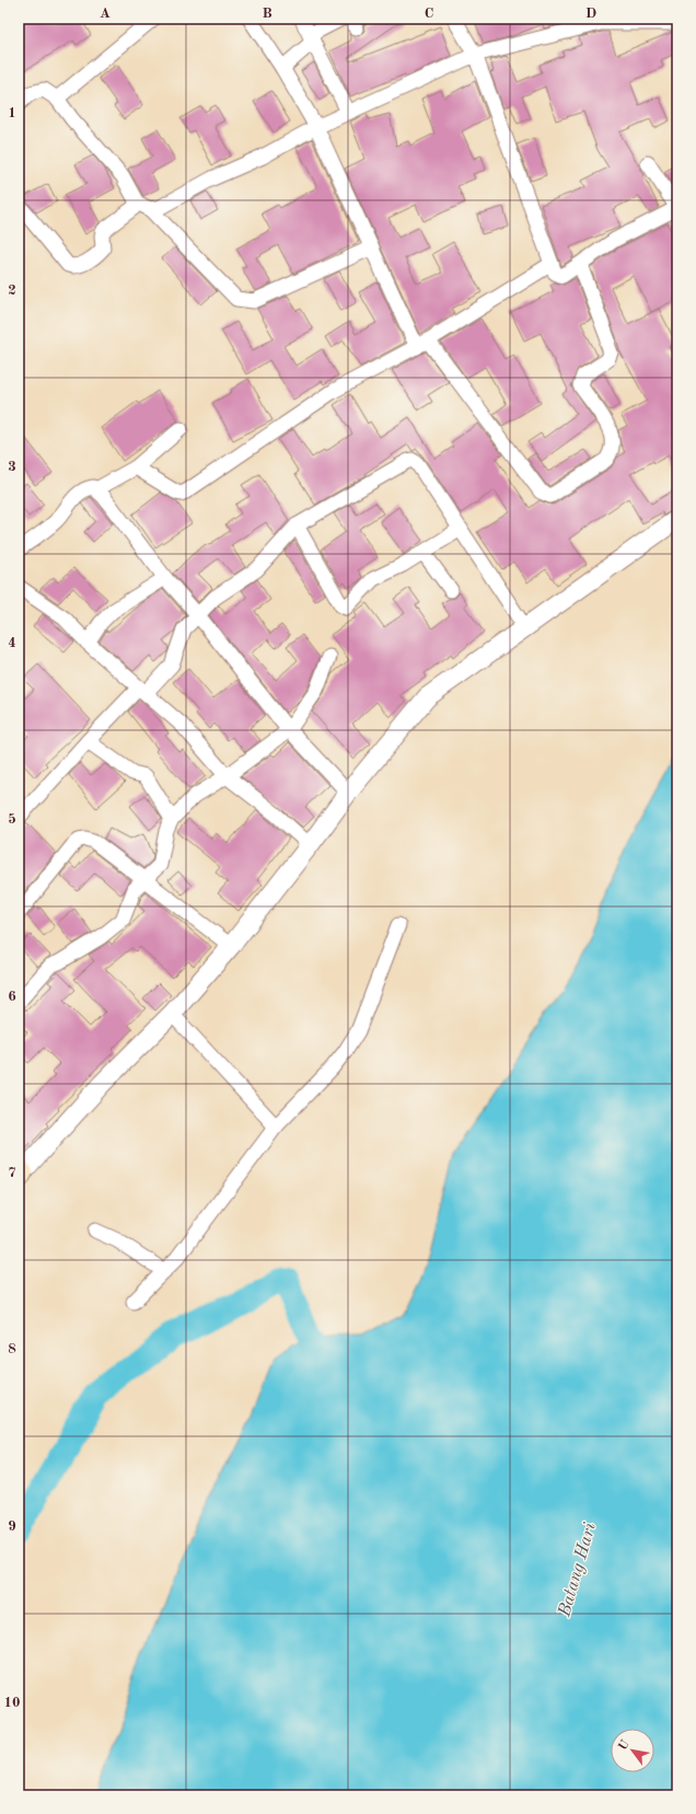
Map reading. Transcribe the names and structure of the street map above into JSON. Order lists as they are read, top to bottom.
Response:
{
  "water": ["Batang Hari"],
  "north": "top left",
  "grid": {
    "columns": [
      "A",
      "B",
      "C",
      "D"
    ],
    "rows": [
      "1",
      "2",
      "3",
      "4",
      "5",
      "6",
      "7",
      "8",
      "9",
      "10"
    ]
  }
}
